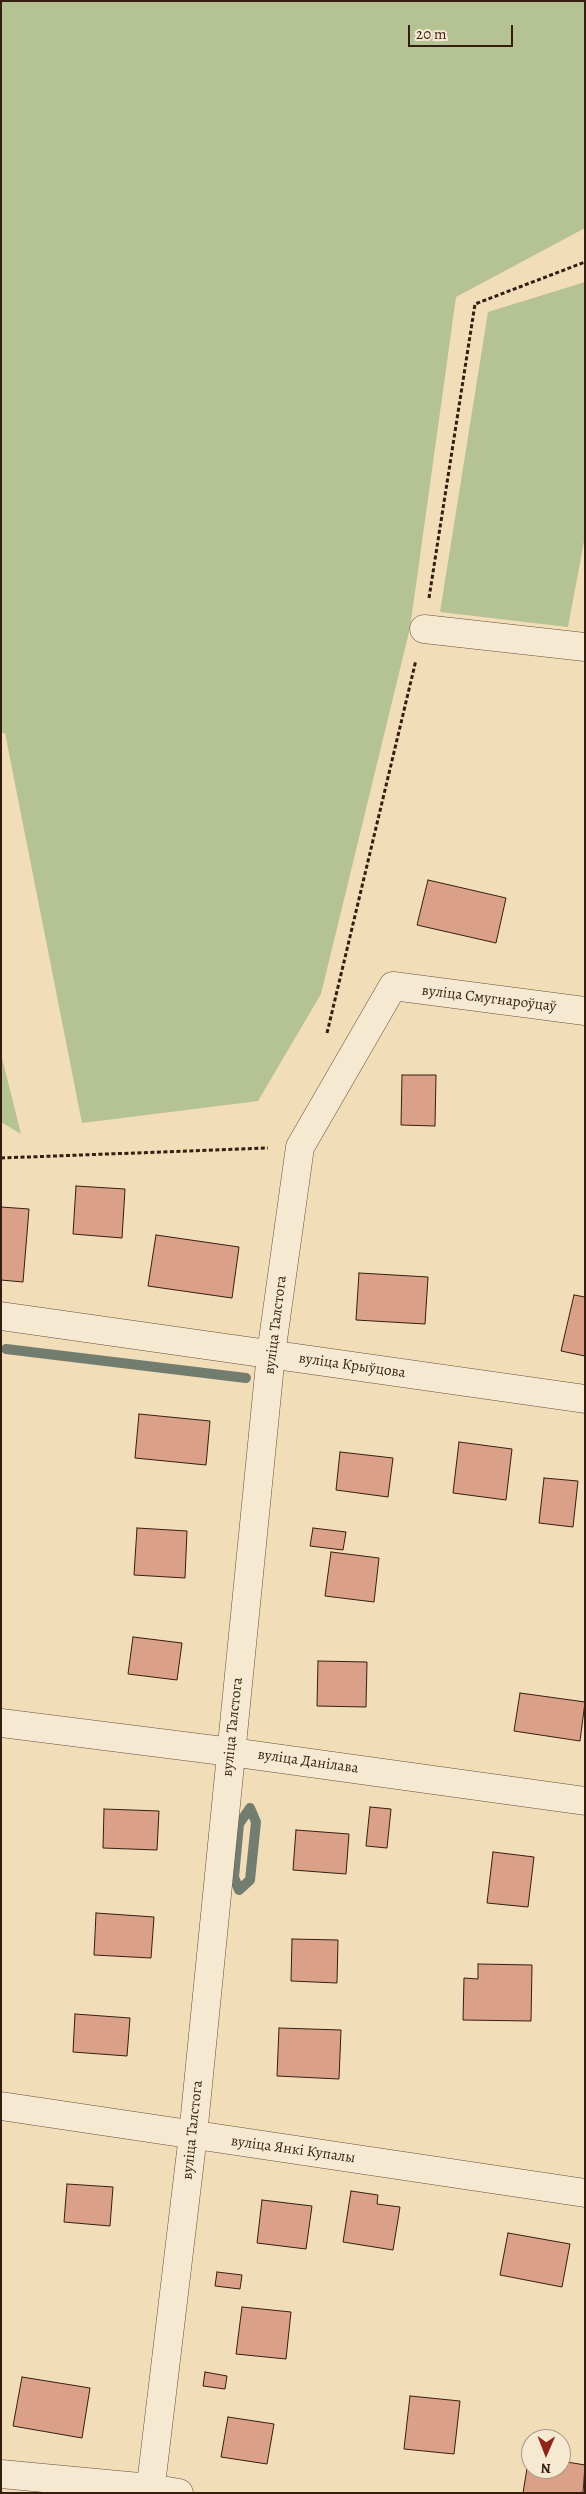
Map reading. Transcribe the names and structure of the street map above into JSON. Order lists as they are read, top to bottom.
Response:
{
  "streets": {
    "street": [
      "вуліца Смугнароўцаў",
      "вуліца Талстога",
      "вуліца Крыўцова",
      "вуліца Данілава",
      "вуліца Янкі Купалы"
    ]
  },
  "crossings": [
    ["вуліца Смугнароўцаў", "вуліца Талстога"],
    ["вуліца Талстога", "вуліца Крыўцова"],
    ["вуліца Талстога", "вуліца Данілава"],
    ["вуліца Талстога", "вуліца Янкі Купалы"]
  ],
  "scale_bar": "20 m",
  "north": "bottom"
}
